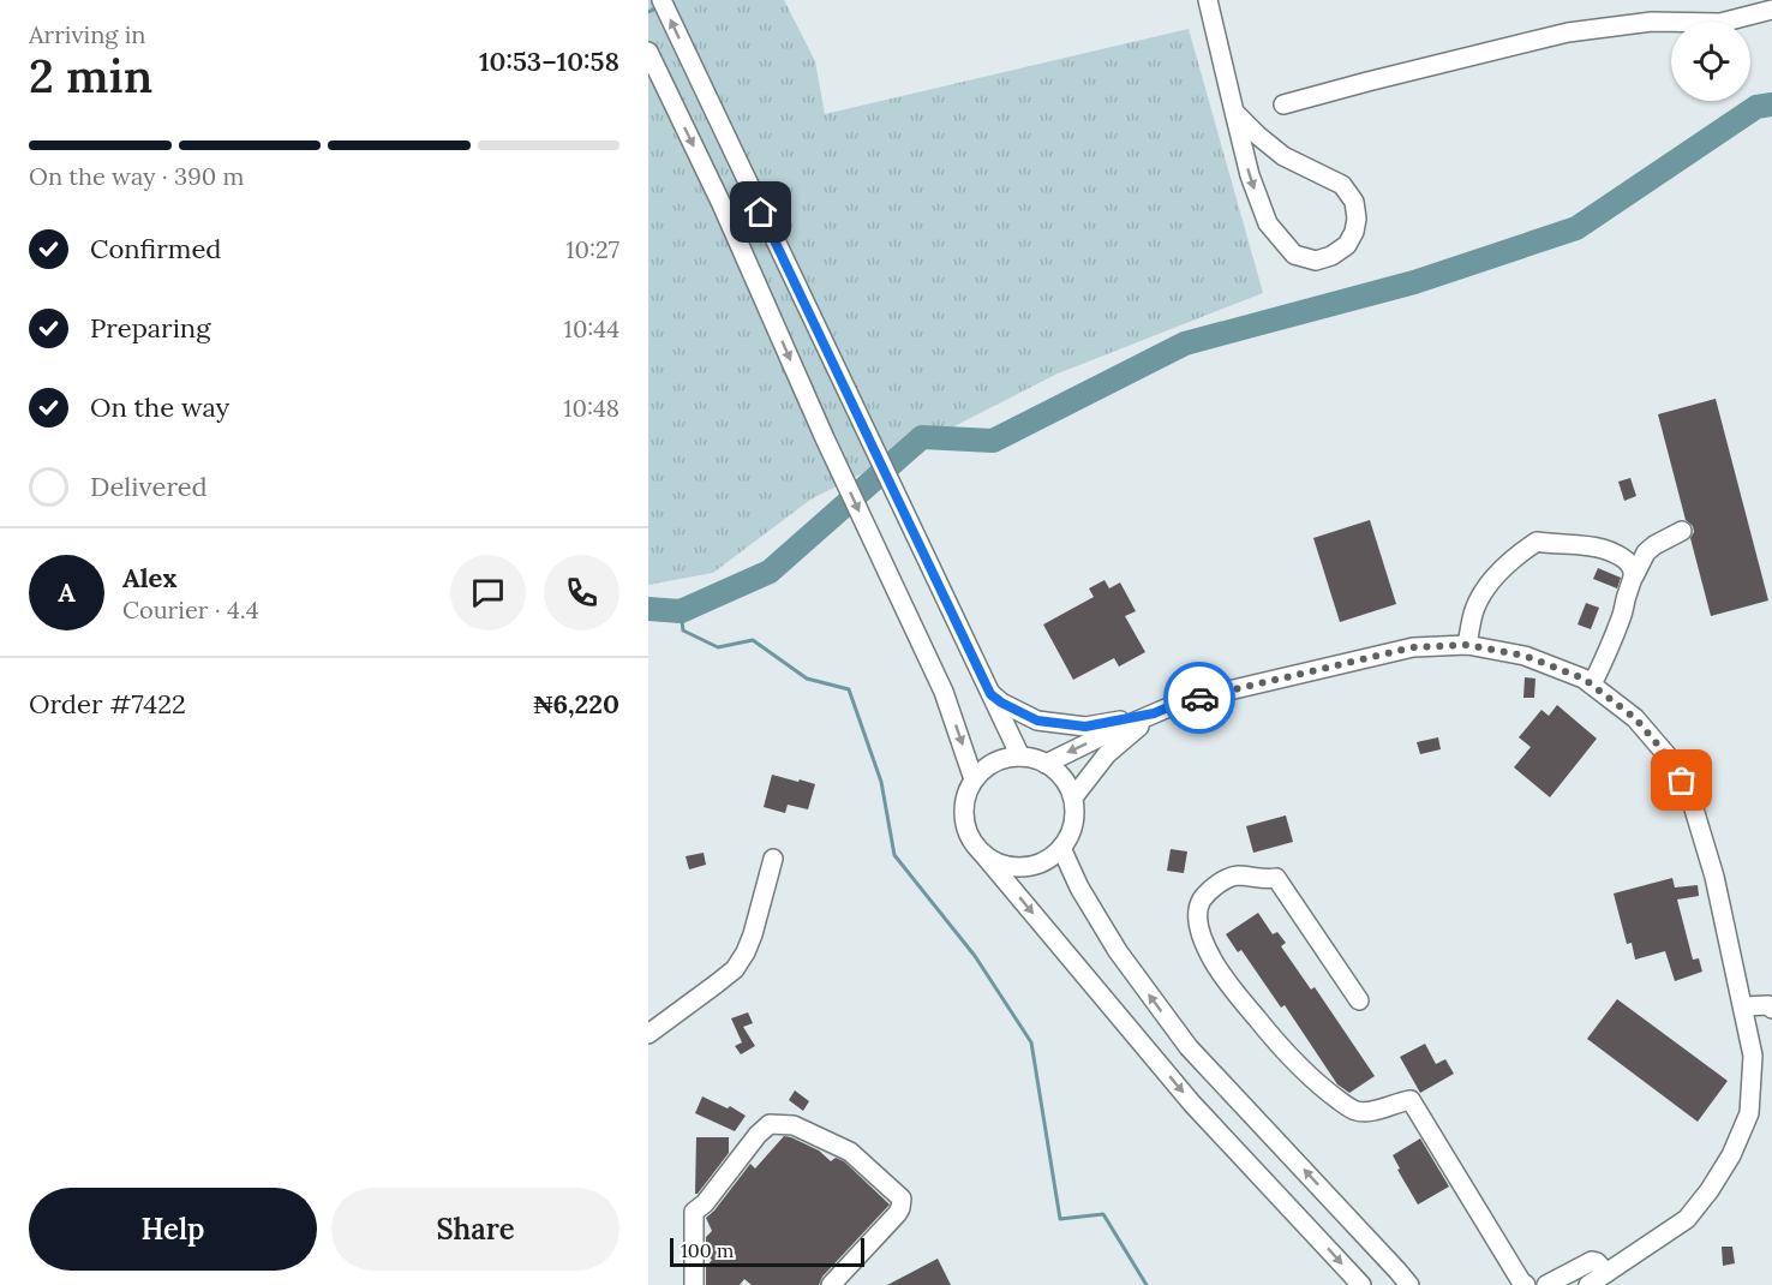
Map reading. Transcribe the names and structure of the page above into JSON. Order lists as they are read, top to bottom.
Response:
{
  "scale_bar": "100 m",
  "page": {
    "heading": ["2 min", "Arriving in", "10:53–10:58"],
    "panel": [
      "Alex",
      "Courier · 4.4",
      "Order #7422",
      "₦6,220"
    ],
    "bar": "On the way · 390 m",
    "list": [
      ["Confirmed", "10:27"],
      ["Preparing", "10:44"],
      ["On the way", "10:48"],
      "Delivered"
    ],
    "round": "A",
    "buttons": ["Help", "Share"],
    "scale": "100 m"
  }
}
